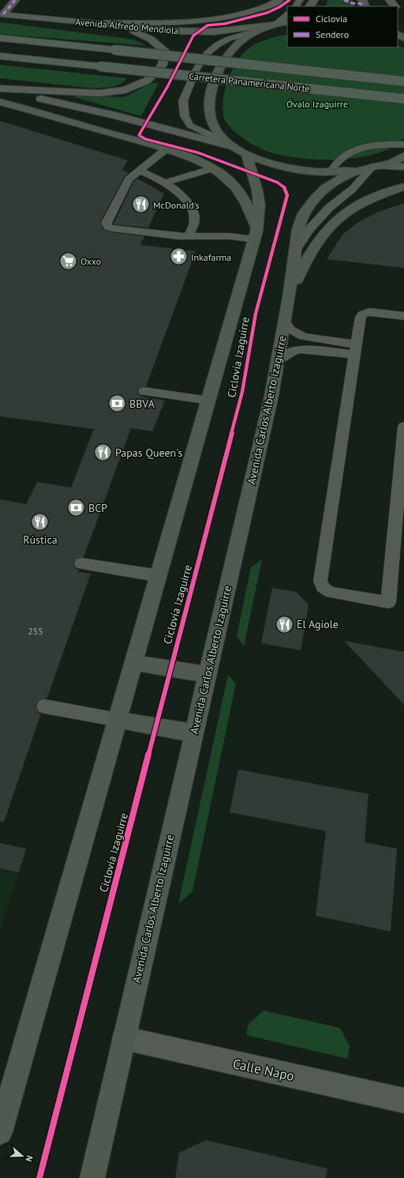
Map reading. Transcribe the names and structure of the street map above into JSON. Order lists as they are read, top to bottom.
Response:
{
  "streets": {
    "highway": ["Carretera Panamericana Norte"],
    "main road": ["Avenida Alfredo Mendiola", "Avenida Carlos Alberto Izaguirre", "Calle Napo"],
    "cycle path": ["Ciclovía Izaguirre"]
  },
  "crossings": [
    ["Avenida Alfredo Mendiola", "Avenida Carlos Alberto Izaguirre"],
    ["Avenida Carlos Alberto Izaguirre", "Calle Napo"]
  ],
  "parks": ["Óvalo Izaguirre"],
  "places": {
    "restaurant": [
      "McDonald's",
      "Papas Queen's",
      "Rústica",
      "El Agiole"
    ],
    "pharmacy": ["Inkafarma"],
    "supermarket": ["Oxxo"],
    "bank": ["BBVA", "BCP"]
  },
  "house_numbers": ["255"],
  "legend": ["Ciclovía", "Sendero"],
  "north": "right"
}
